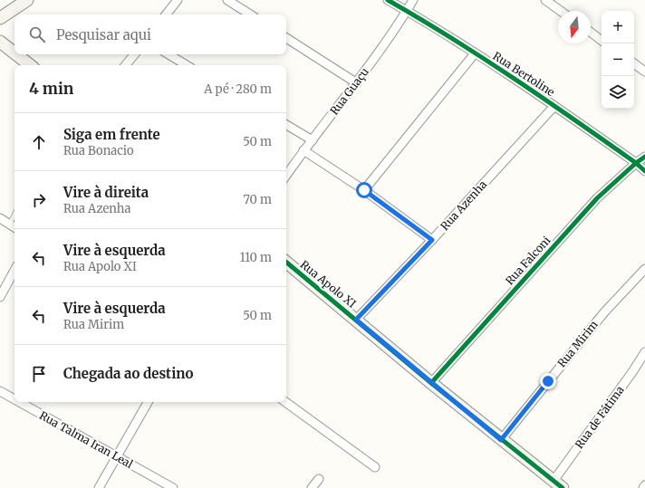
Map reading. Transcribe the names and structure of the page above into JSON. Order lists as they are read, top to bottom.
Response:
{
  "streets": {
    "street": [
      "Rua Bertoline",
      "Rua Guaçu",
      "Rua Azenha",
      "Rua Falconi",
      "Rua Apolo XI",
      "Rua Mirim",
      "Rua de Fátima",
      "Rua Talma Iran Leal"
    ]
  },
  "crossings": [
    ["Rua Bertoline", "Rua Guaçu"],
    ["Rua Bertoline", "Rua Azenha"],
    ["Rua Bertoline", "Rua Falconi"],
    ["Rua Azenha", "Rua Apolo XI"],
    ["Rua Falconi", "Rua Apolo XI"],
    ["Rua Apolo XI", "Rua Mirim"],
    ["Rua Apolo XI", "Rua de Fátima"]
  ],
  "north": "bottom",
  "page": {
    "map_buttons": ["+", "−"],
    "search": "Pesquisar aqui",
    "heading": ["4 min", "A pé · 280 m"],
    "list": [
      ["Siga em frente", "Rua Bonacio", "50 m"],
      ["Vire à direita", "Rua Azenha", "70 m"],
      ["Vire à esquerda", "Rua Apolo XI", "110 m"],
      ["Vire à esquerda", "Rua Mirim", "50 m"],
      "Chegada ao destino"
    ]
  }
}
